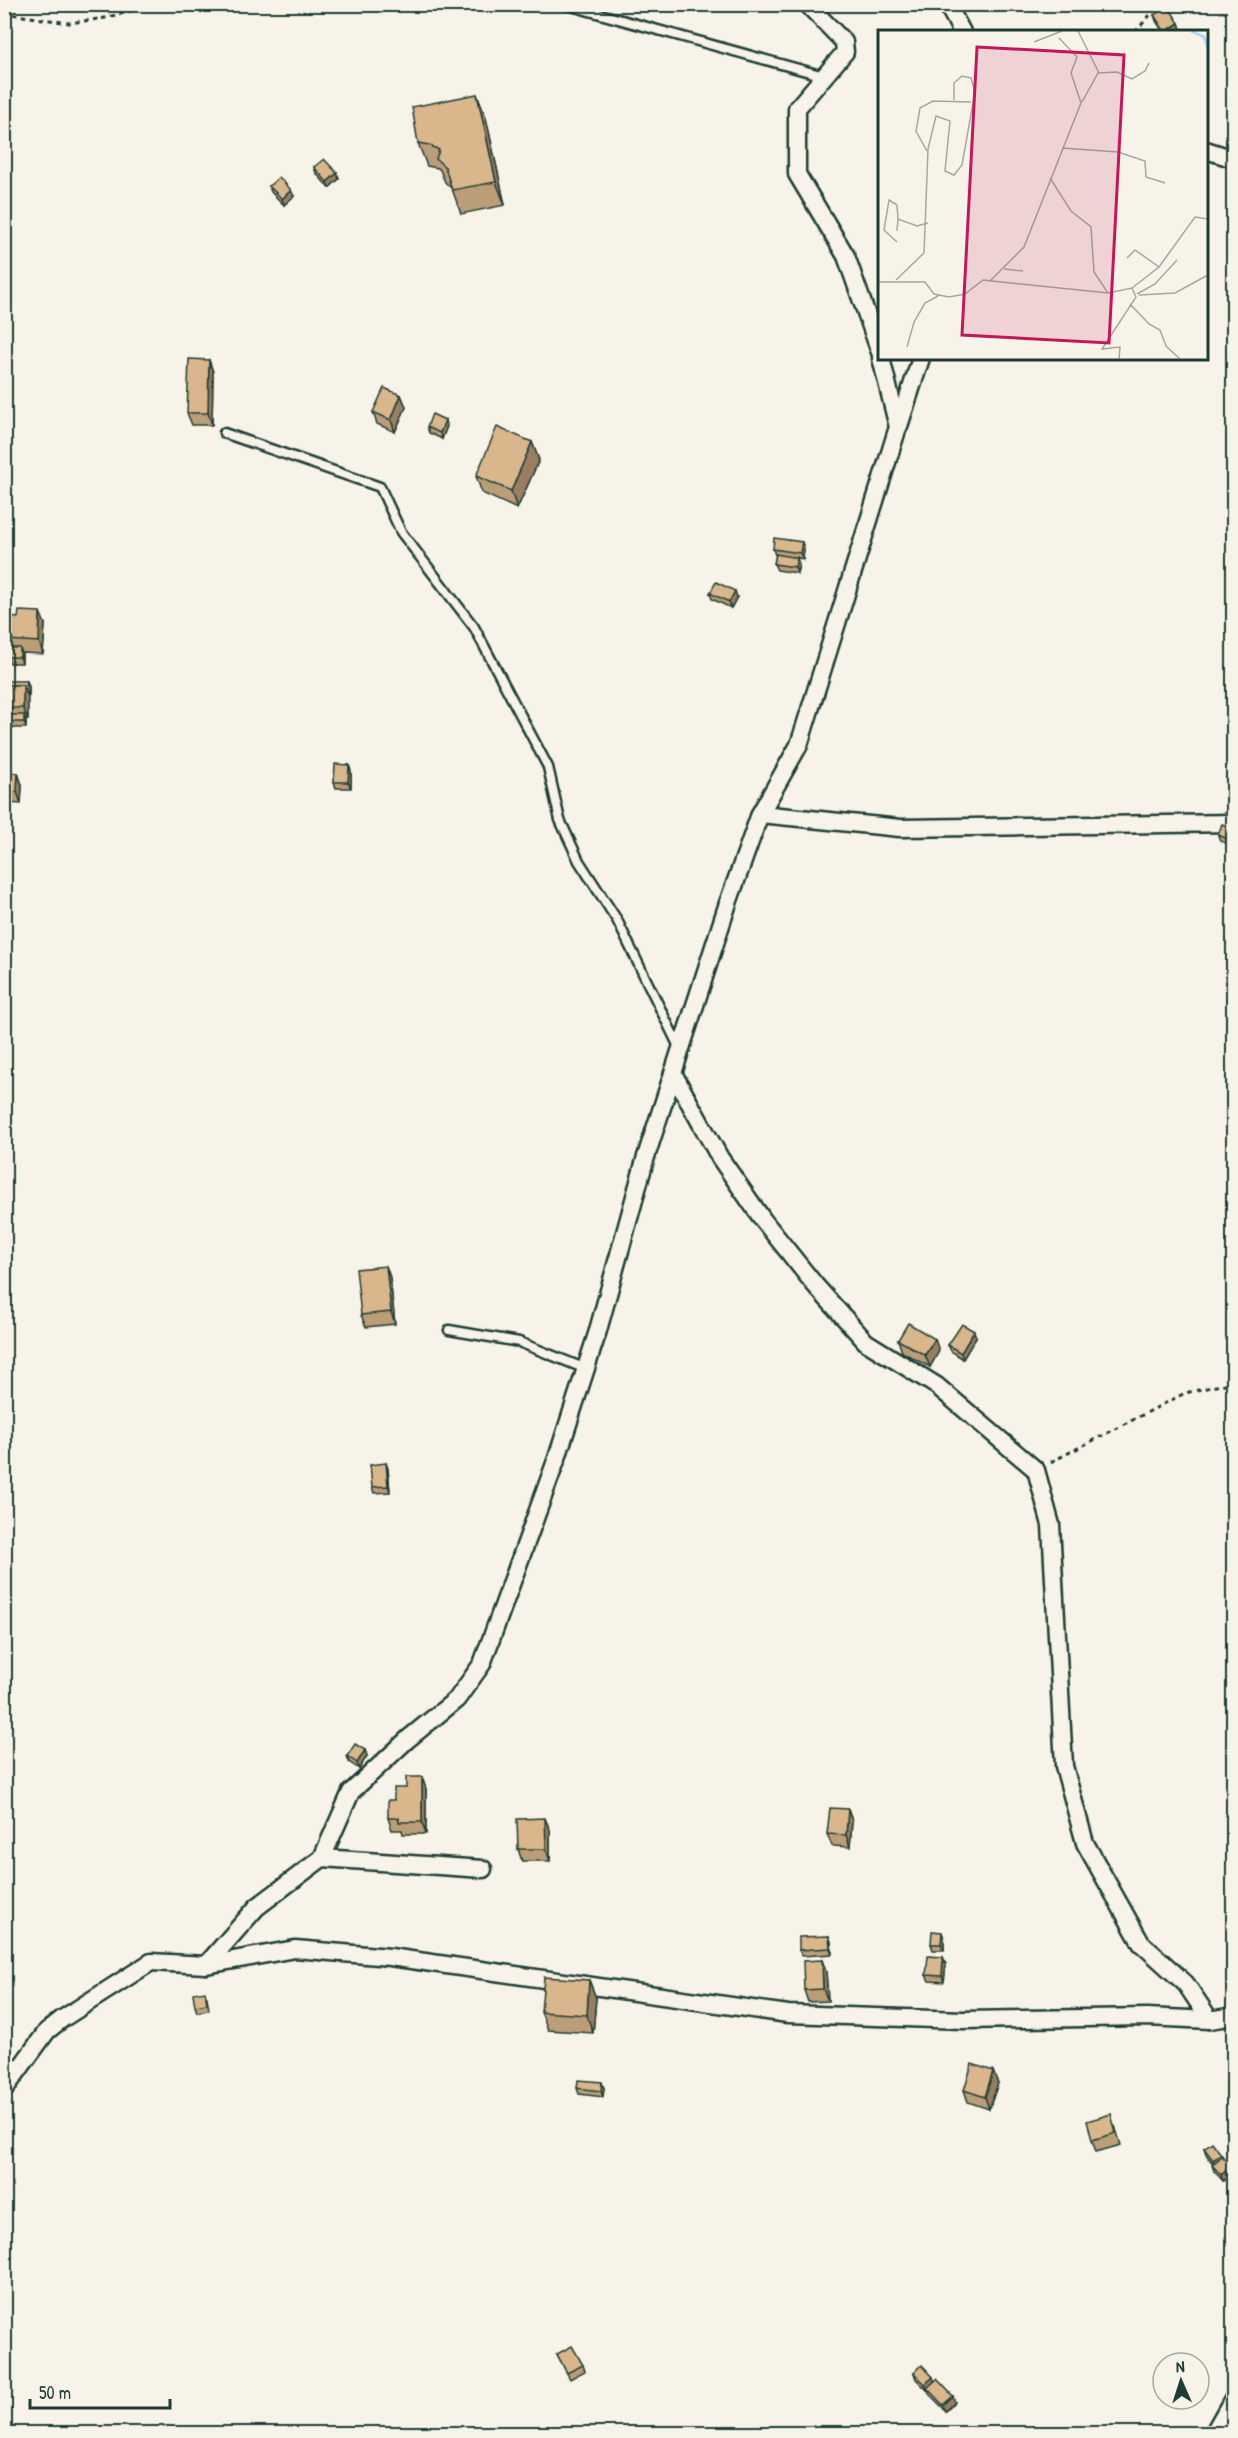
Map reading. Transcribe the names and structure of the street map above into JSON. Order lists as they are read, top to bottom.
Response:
{
  "scale_bar": "50 m",
  "north": "top"
}
